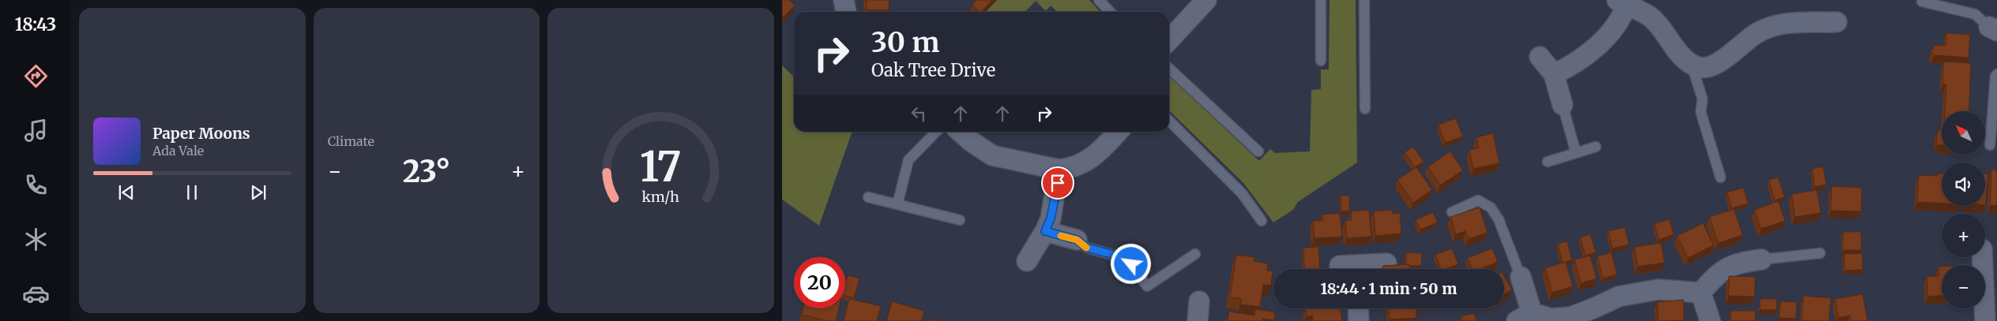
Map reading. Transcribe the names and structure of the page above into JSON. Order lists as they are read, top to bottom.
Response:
{
  "north": "top left",
  "page": {
    "tabs": "18:43",
    "tile": "Climate",
    "turn": ["30 m", "Oak Tree Drive"],
    "map_buttons": ["+", "−"],
    "song": ["Paper Moons", "Ada Vale"],
    "heat": ["−", "23°", "+"],
    "limit": "20",
    "trip": "18:44 · 1 min · 50 m",
    "gauge": ["17", "km/h"]
  }
}
